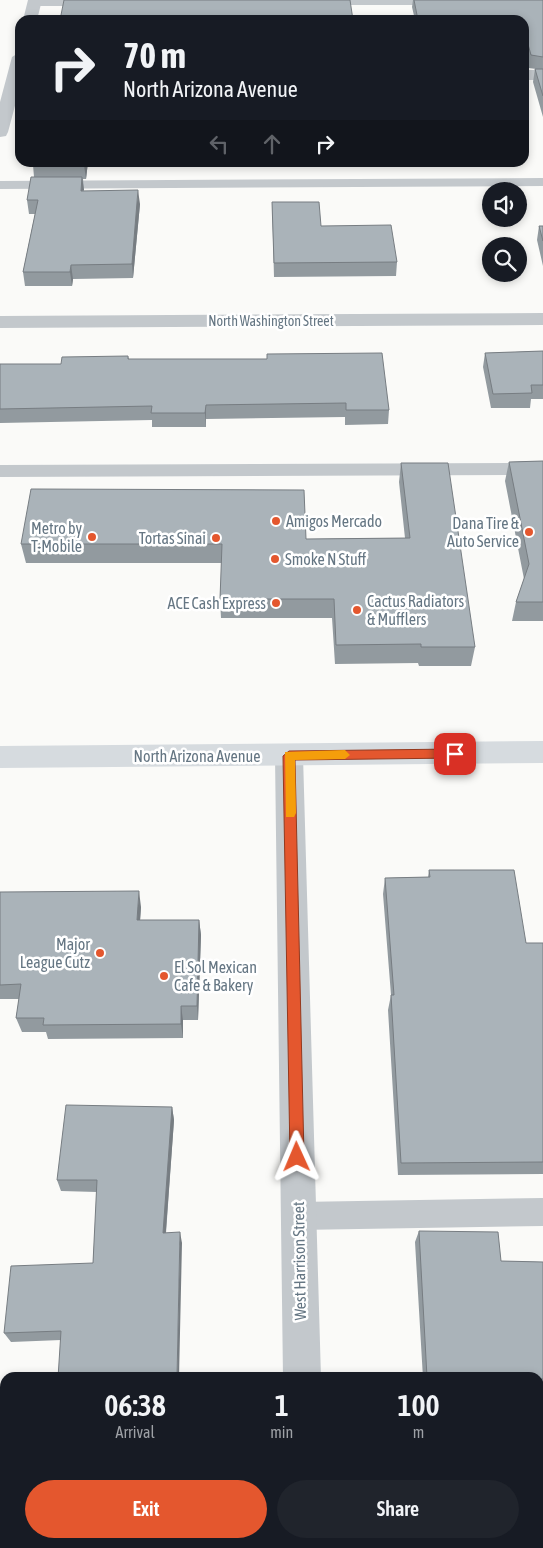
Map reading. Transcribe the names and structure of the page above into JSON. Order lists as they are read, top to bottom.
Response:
{
  "streets": {
    "main road": ["North Arizona Avenue"],
    "street": ["North Washington Street", "West Harrison Street"]
  },
  "crossings": [
    ["North Arizona Avenue", "West Harrison Street"]
  ],
  "places": [
    "Amigos Mercado",
    "Dana Tire & Auto Service",
    "Metro by T-Mobile",
    "Tortas Sinai",
    "Smoke N Stuff",
    "ACE Cash Express",
    "Cactus Radiators & Mufflers",
    "Major League Cutz",
    "El Sol Mexican Cafe & Bakery"
  ],
  "page": {
    "turn": ["70 m", "North Arizona Avenue"],
    "eta": [
      "06:38",
      "Arrival",
      "1",
      "min",
      "100",
      "m"
    ],
    "buttons": ["Exit", "Share"]
  }
}
